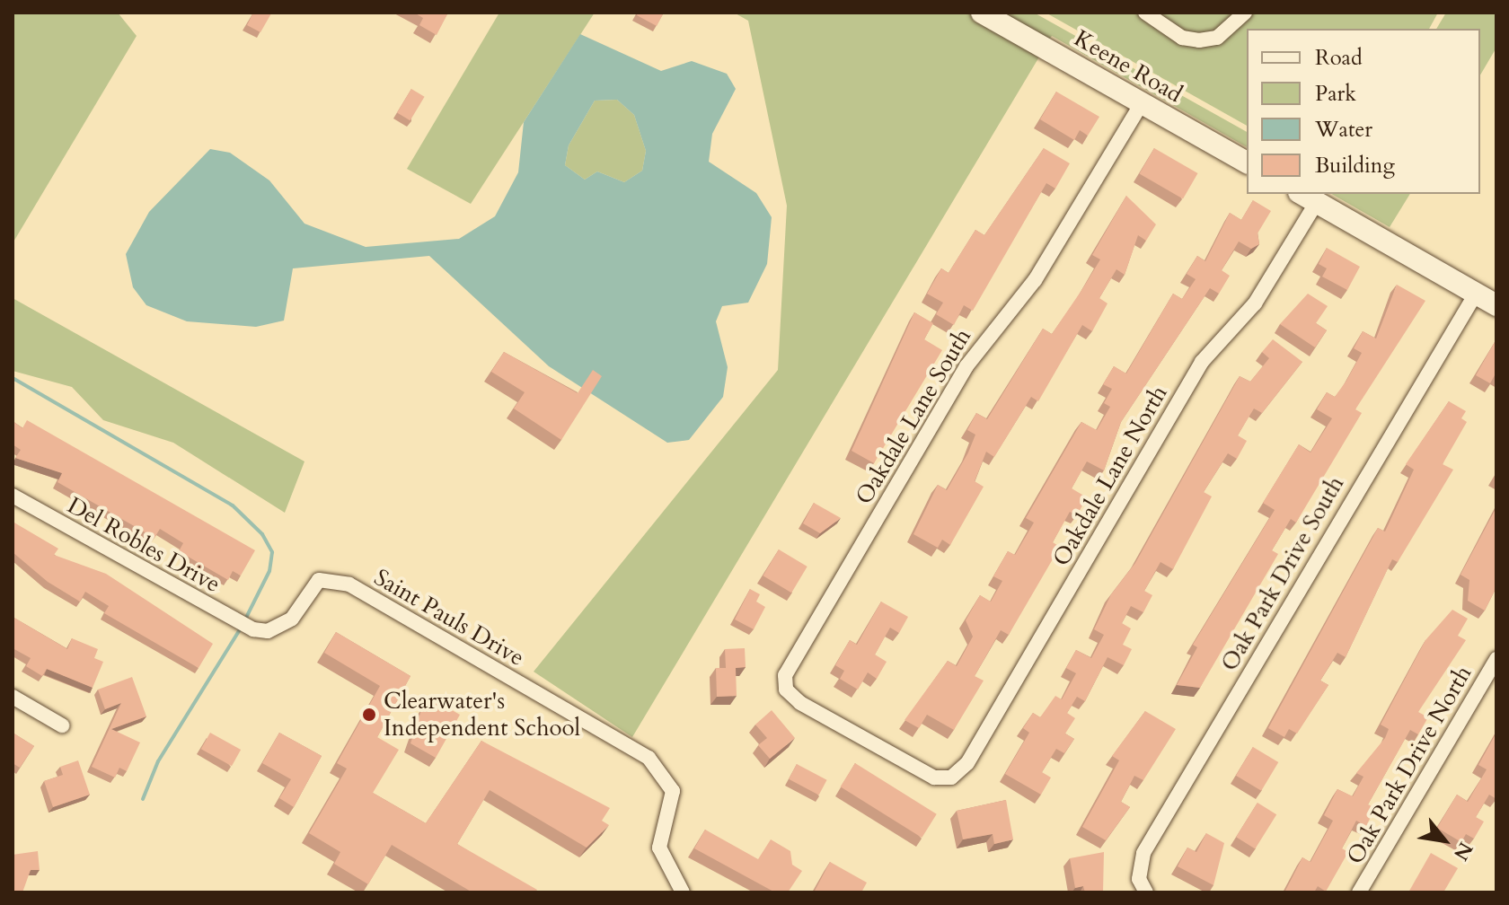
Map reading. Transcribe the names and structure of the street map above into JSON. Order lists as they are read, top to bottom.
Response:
{
  "streets": {
    "main road": ["Keene Road"],
    "street": [
      "Oakdale Lane South",
      "Oakdale Lane North",
      "Del Robles Drive",
      "Oak Park Drive South",
      "Saint Pauls Drive",
      "Oak Park Drive North"
    ]
  },
  "crossings": [
    ["Keene Road", "Oakdale Lane South"],
    ["Oakdale Lane South", "Oakdale Lane North"],
    ["Del Robles Drive", "Saint Pauls Drive"]
  ],
  "places": ["Clearwater's Independent School"],
  "legend": [
    "Road",
    "Park",
    "Water",
    "Building"
  ],
  "north": "bottom right"
}
